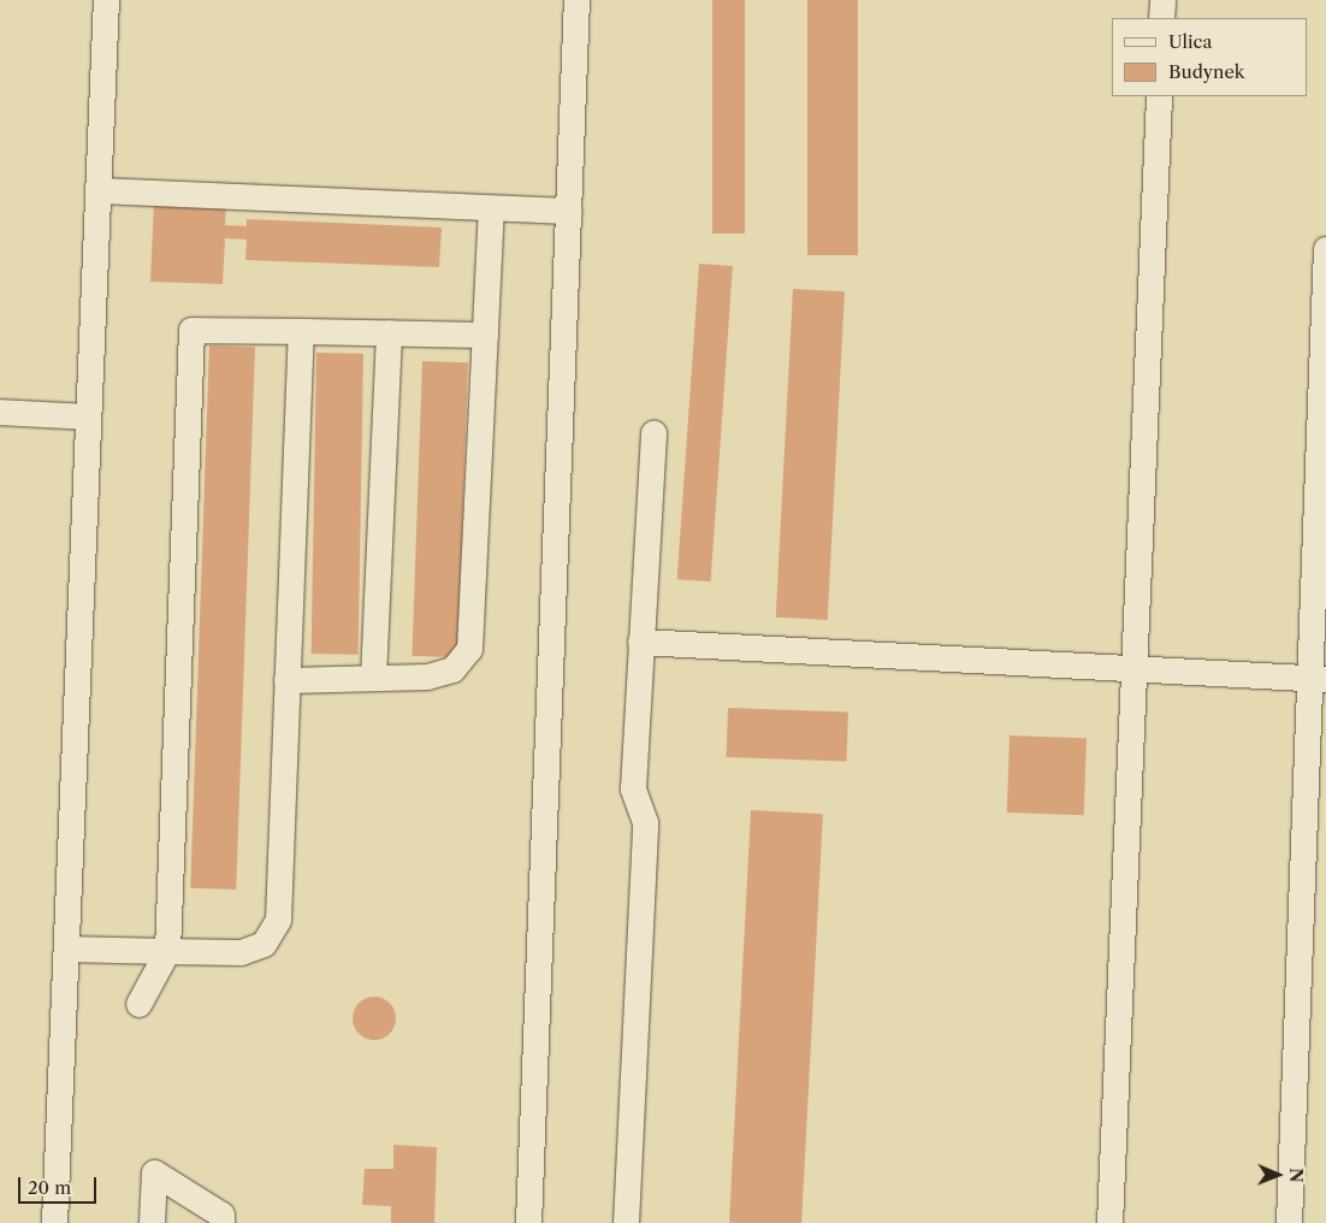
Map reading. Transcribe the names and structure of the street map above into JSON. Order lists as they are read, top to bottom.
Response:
{
  "legend": ["Ulica", "Budynek"],
  "scale_bar": "20 m",
  "north": "right"
}
